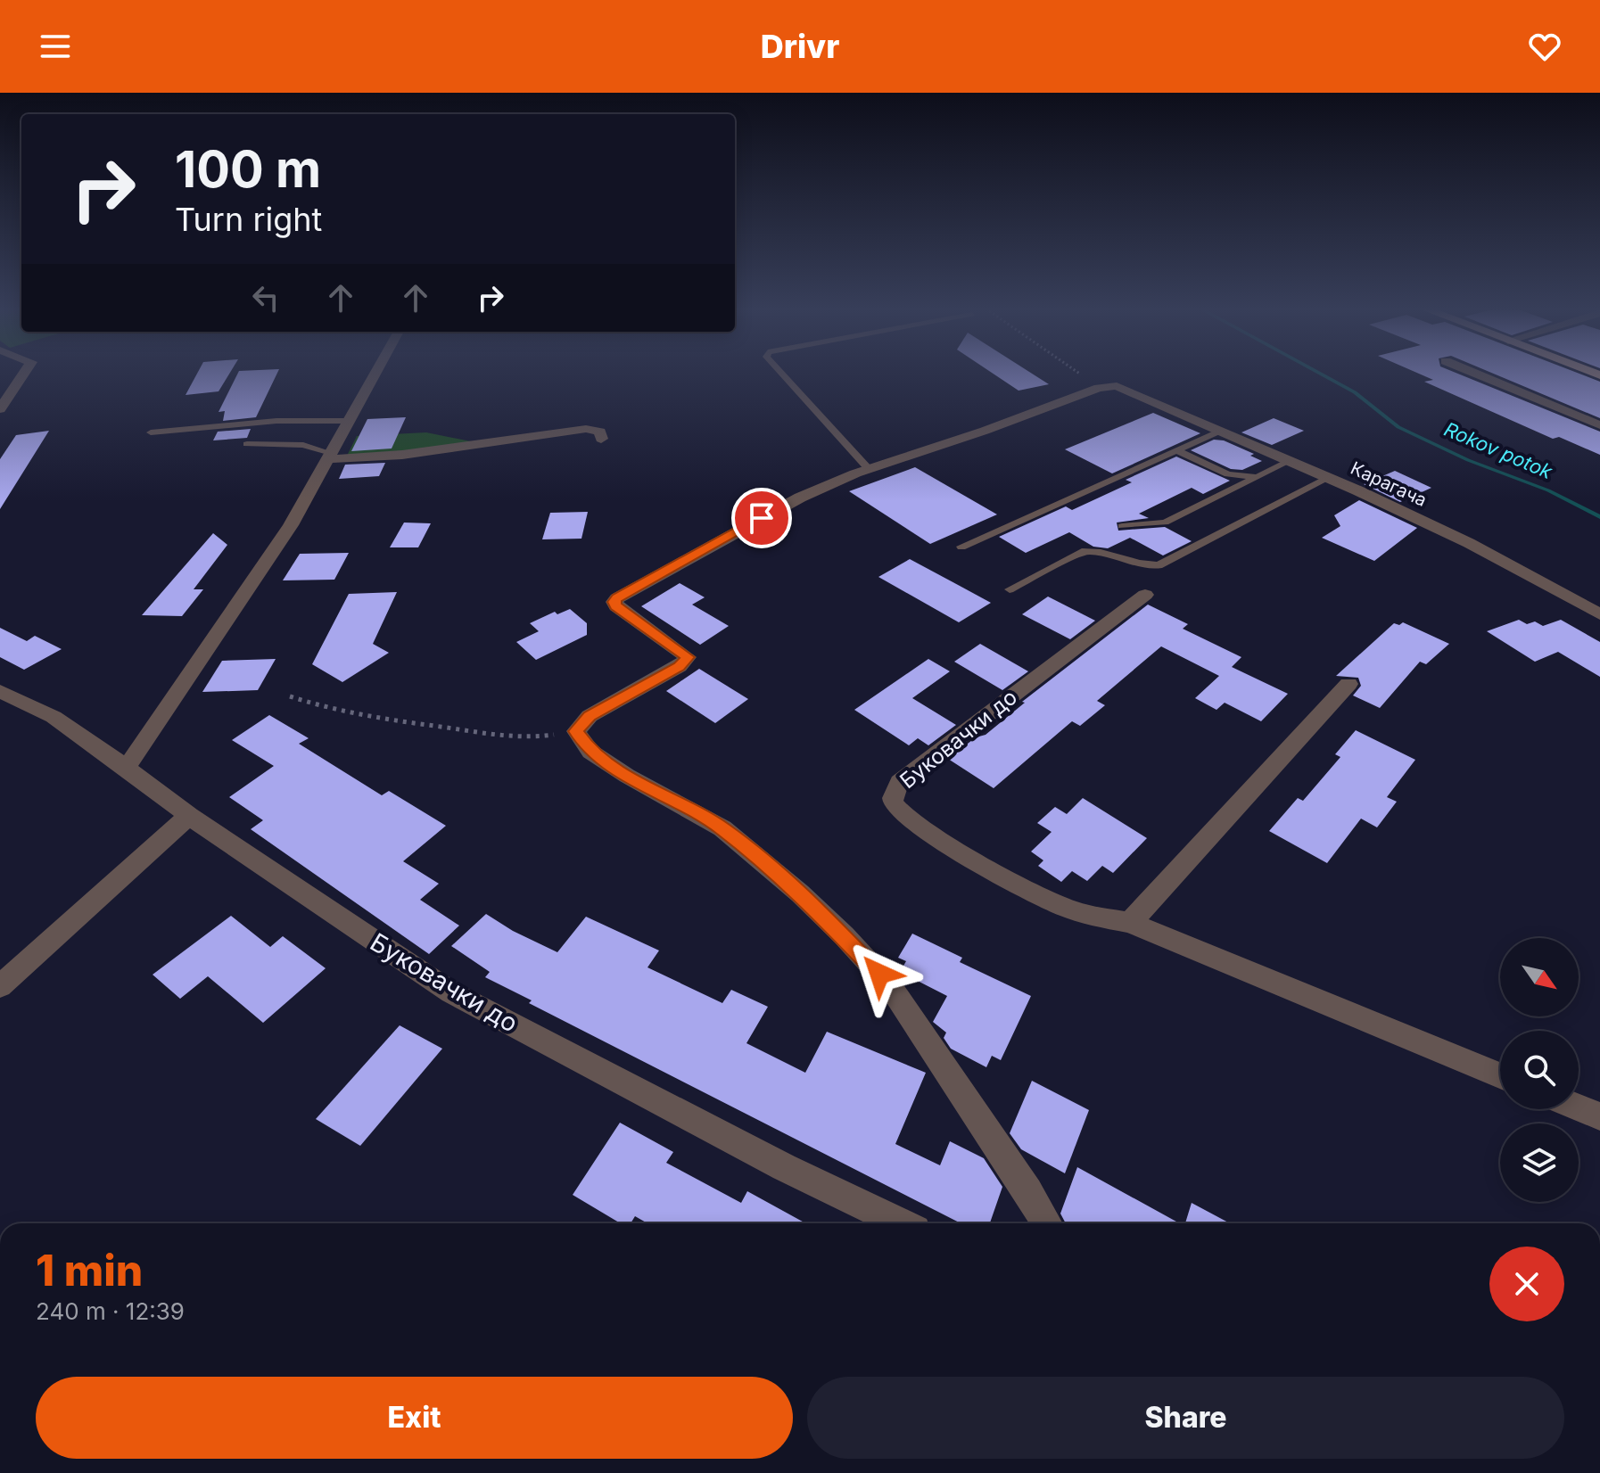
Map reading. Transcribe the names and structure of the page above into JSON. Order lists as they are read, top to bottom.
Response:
{
  "streets": {
    "street": ["Карагача", "Буковачки до"]
  },
  "water": ["Rokov potok"],
  "north": "bottom right",
  "page": {
    "header": "Drivr",
    "turn": ["100 m", "Turn right"],
    "heading": ["1 min", "240 m · 12:39"],
    "buttons": ["Exit", "Share"]
  }
}
